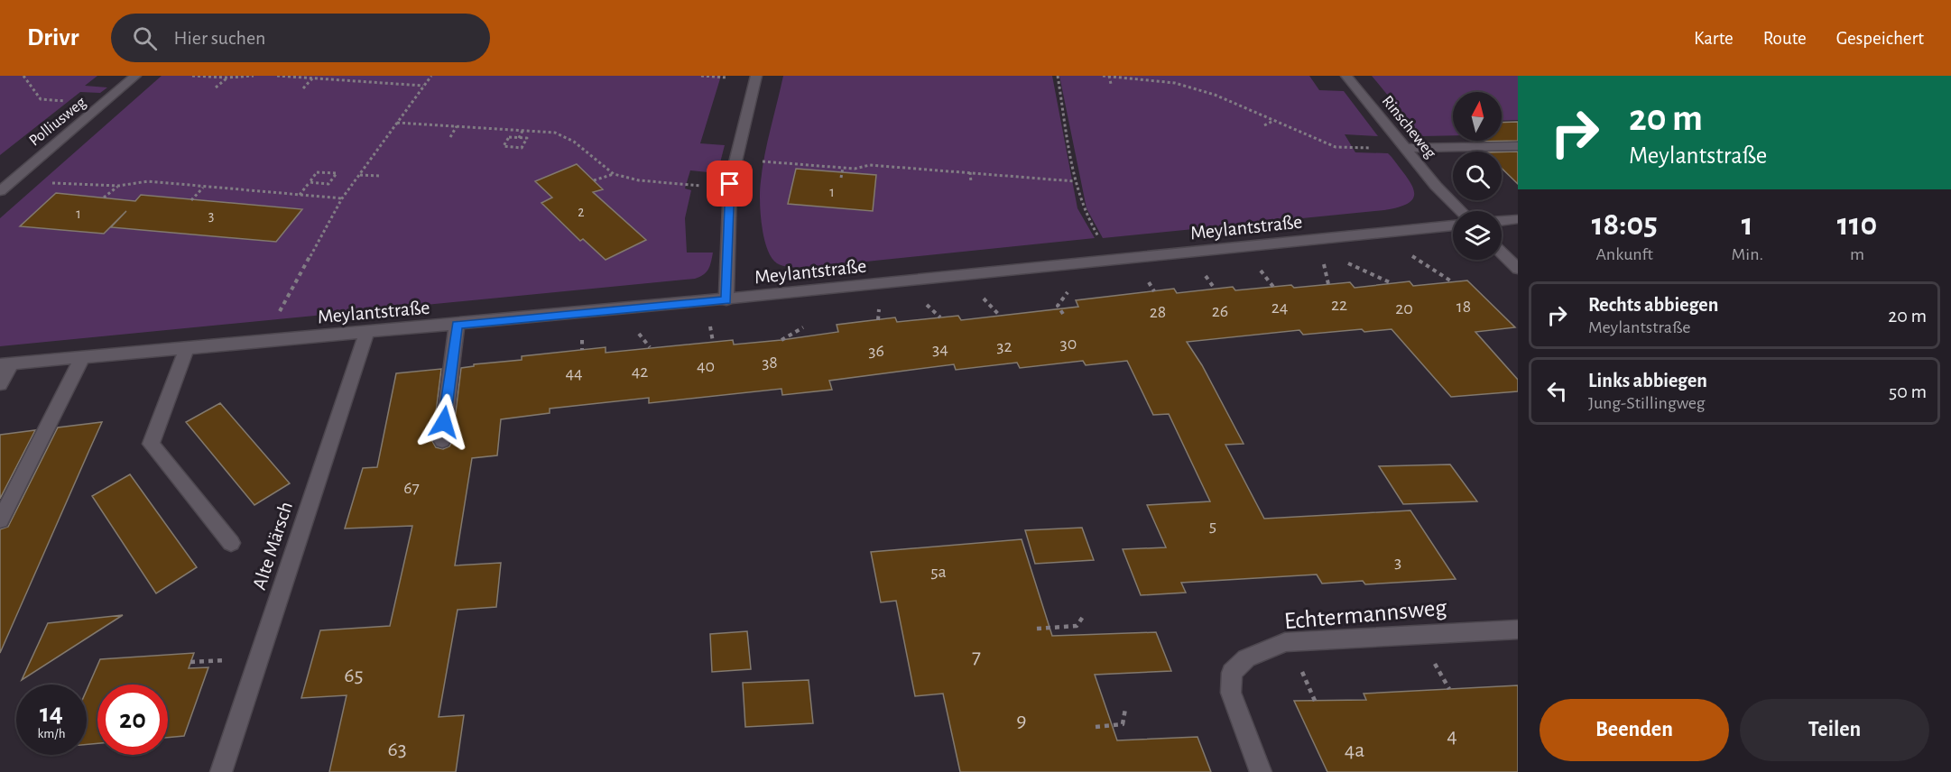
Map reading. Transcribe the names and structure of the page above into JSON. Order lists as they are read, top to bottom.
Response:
{
  "streets": {
    "street": [
      "Polliusweg",
      "Rinscheweg",
      "Meylantstraße",
      "Alte Märsch",
      "Echtermannsweg"
    ]
  },
  "crossings": [
    ["Meylantstraße", "Alte Märsch"]
  ],
  "house_numbers": [
    "1",
    "2",
    "1",
    "3",
    "22",
    "18",
    "24",
    "20",
    "26",
    "28",
    "30",
    "32",
    "34",
    "36",
    "38",
    "40",
    "42",
    "44",
    "67",
    "5",
    "3",
    "5a",
    "7",
    "65",
    "9",
    "4",
    "63",
    "4a"
  ],
  "north": "top",
  "page": {
    "header": "Drivr",
    "search": "Hier suchen",
    "nav": ["Karte", "Route", "Gespeichert"],
    "turn": ["20 m", "Meylantstraße"],
    "eta": [
      "18:05",
      "Ankunft",
      "1",
      "Min.",
      "110",
      "m"
    ],
    "list": [
      {
        "name": "Rechts abbiegen",
        "note": "Meylantstraße",
        "value": "20 m"
      },
      {
        "name": "Links abbiegen",
        "note": "Jung-Stillingweg",
        "value": "50 m"
      }
    ],
    "speed": "14 km/h",
    "limit": "20",
    "buttons": ["Beenden", "Teilen"]
  }
}
